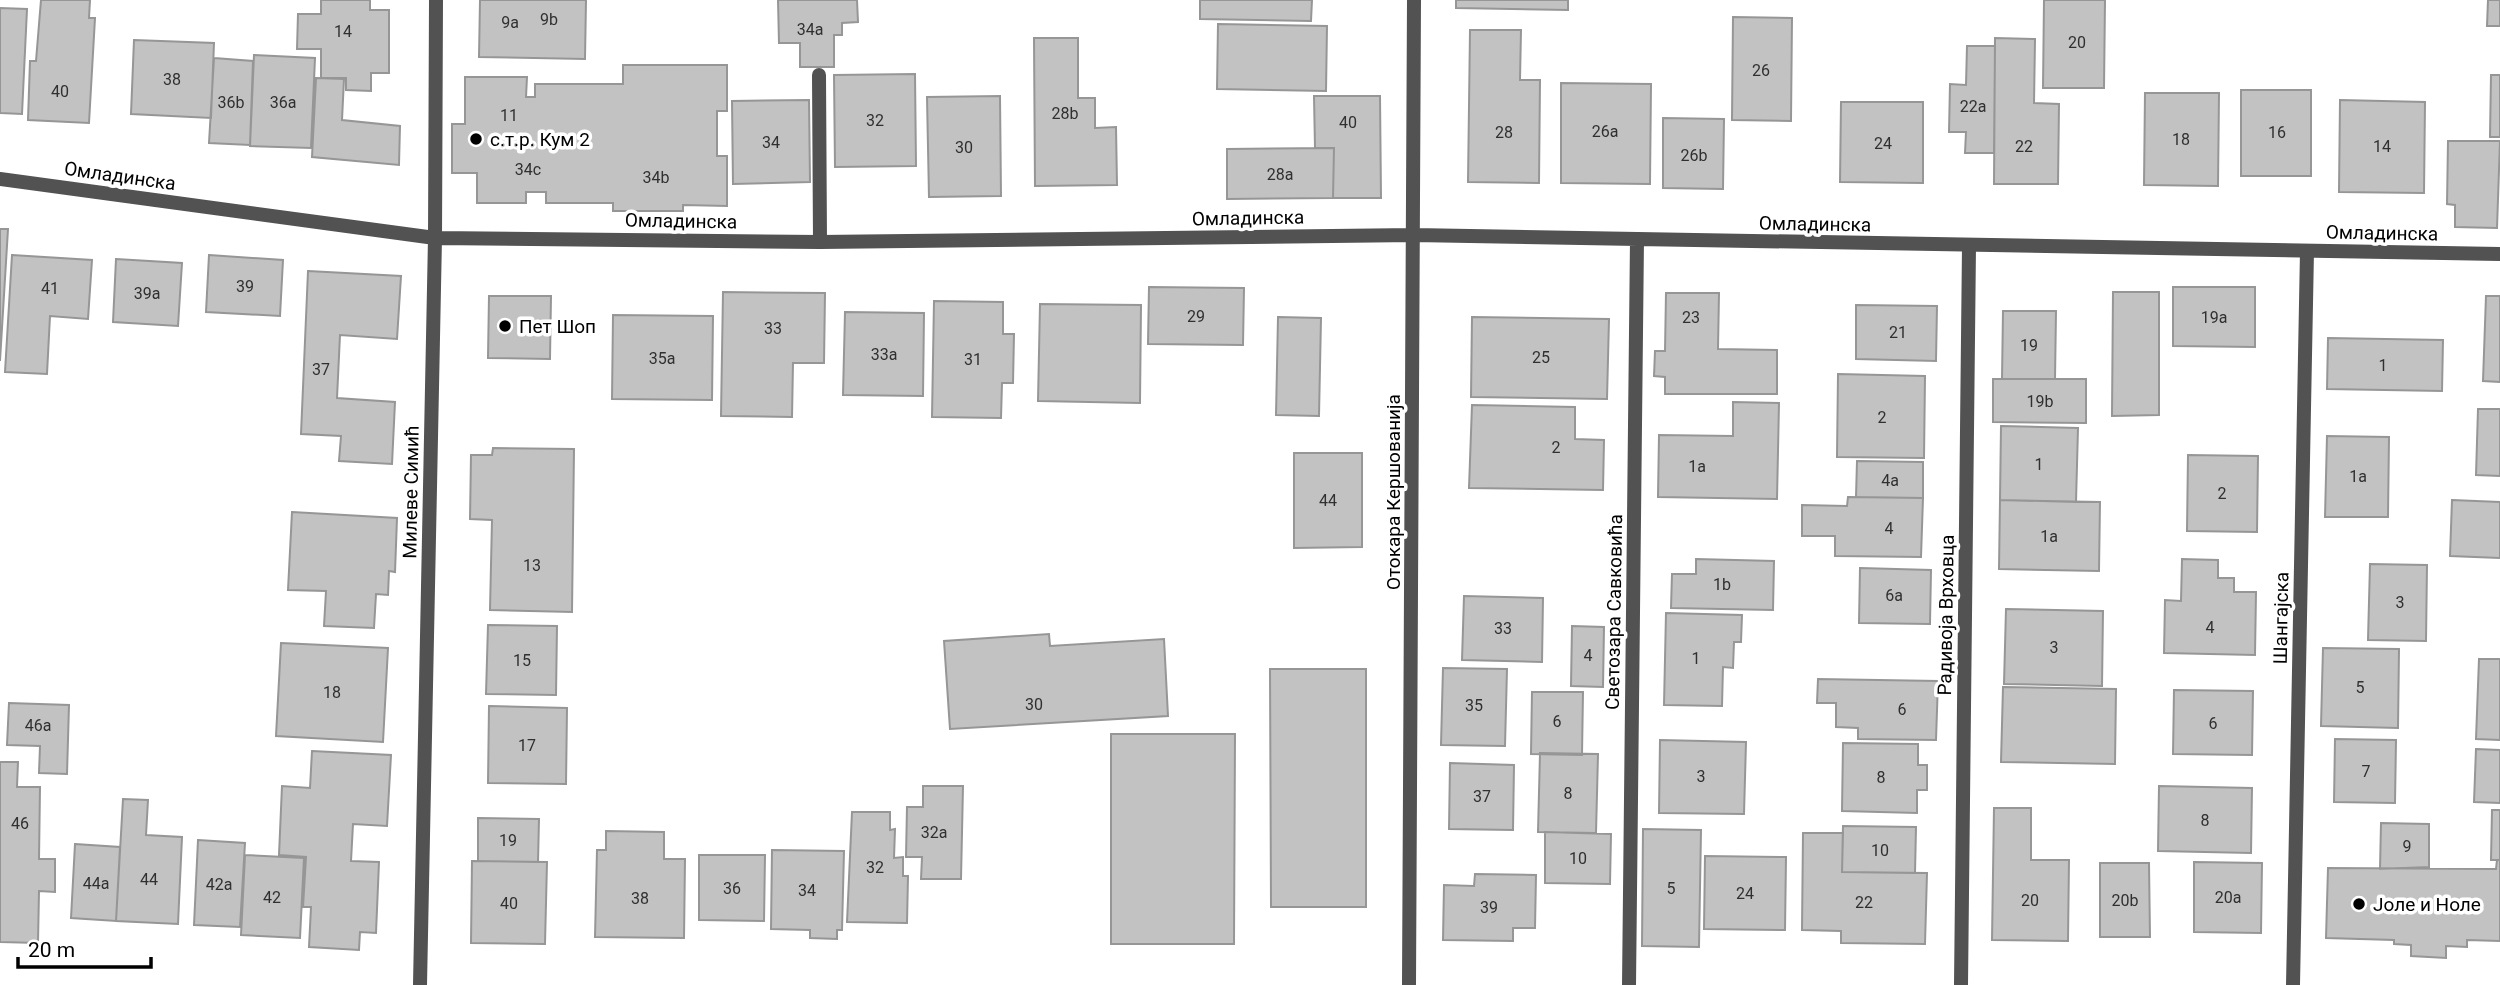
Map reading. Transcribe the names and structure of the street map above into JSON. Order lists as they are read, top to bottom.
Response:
{
  "streets": {
    "street": [
      "Омладинска",
      "Милеве Симић",
      "Отокара Кершованија",
      "Светозара Савковића",
      "Радивоја Врховца",
      "Шангајска"
    ]
  },
  "crossings": [
    ["Омладинска", "Милеве Симић"],
    ["Омладинска", "Отокара Кершованија"],
    ["Омладинска", "Светозара Савковића"],
    ["Омладинска", "Радивоја Врховца"],
    ["Омладинска", "Шангајска"]
  ],
  "places": ["с.т.р. Кум 2", "Пет Шоп", "Јоле и Ноле"],
  "house_numbers": [
    "9b",
    "9a",
    "34a",
    "14",
    "20",
    "26",
    "38",
    "40",
    "36b",
    "36a",
    "22a",
    "28b",
    "11",
    "32",
    "40",
    "26a",
    "28",
    "16",
    "18",
    "34",
    "24",
    "22",
    "14",
    "30",
    "26b",
    "34c",
    "28a",
    "34b",
    "39",
    "41",
    "39a",
    "29",
    "23",
    "19a",
    "33",
    "21",
    "19",
    "33a",
    "25",
    "35a",
    "31",
    "1",
    "37",
    "19b",
    "2",
    "2",
    "1",
    "1a",
    "1a",
    "4a",
    "2",
    "44",
    "4",
    "1a",
    "13",
    "1b",
    "6a",
    "3",
    "4",
    "33",
    "3",
    "4",
    "1",
    "15",
    "5",
    "18",
    "30",
    "35",
    "6",
    "6",
    "6",
    "46a",
    "17",
    "7",
    "3",
    "8",
    "8",
    "37",
    "8",
    "46",
    "32a",
    "19",
    "9",
    "10",
    "10",
    "32",
    "44",
    "44a",
    "42a",
    "36",
    "5",
    "34",
    "24",
    "42",
    "20a",
    "38",
    "20",
    "20b",
    "22",
    "40",
    "39"
  ],
  "scale_bar": "20 m"
}
